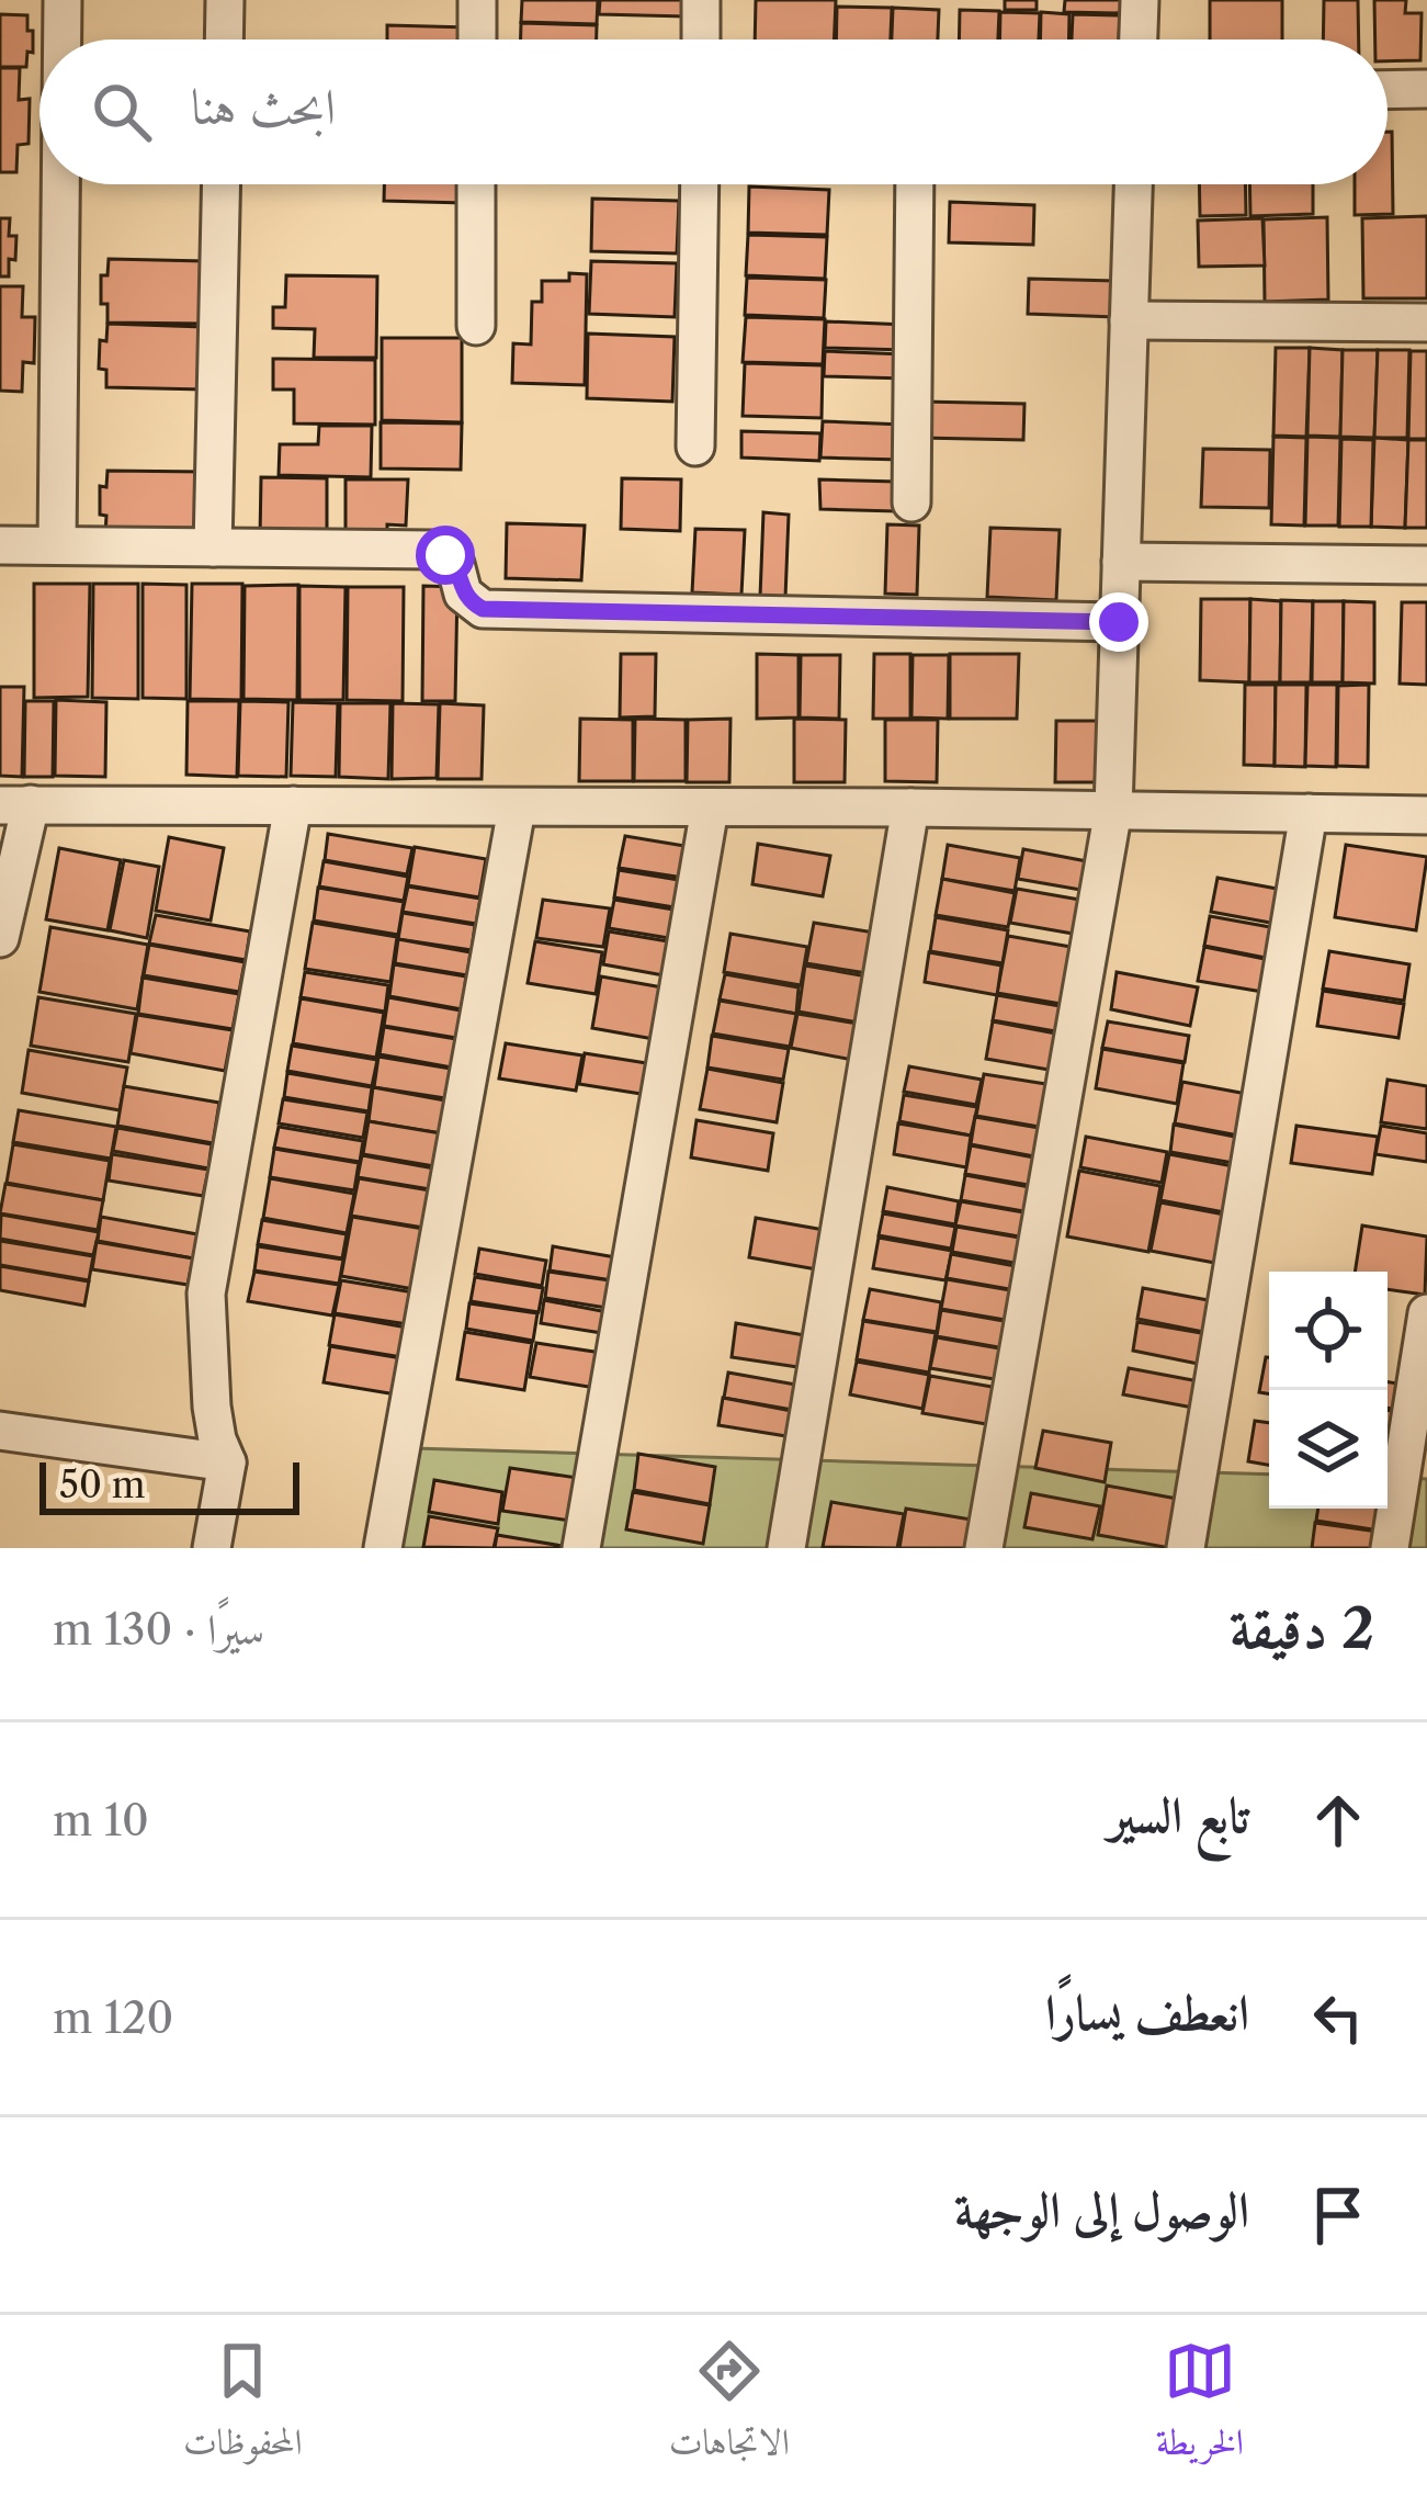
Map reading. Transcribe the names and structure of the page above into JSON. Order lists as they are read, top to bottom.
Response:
{
  "scale_bar": "50 m",
  "page": {
    "search": "ابحث هنا",
    "scale": "50 m",
    "heading": ["2 دقيقة", "سيرًا · 130 m"],
    "list": [
      ["تابع السير", "10 m"],
      ["انعطف يسارًا", "120 m"],
      "الوصول إلى الوجهة"
    ],
    "nav": ["الخريطة", "الاتجاهات", "المحفوظات"]
  }
}
